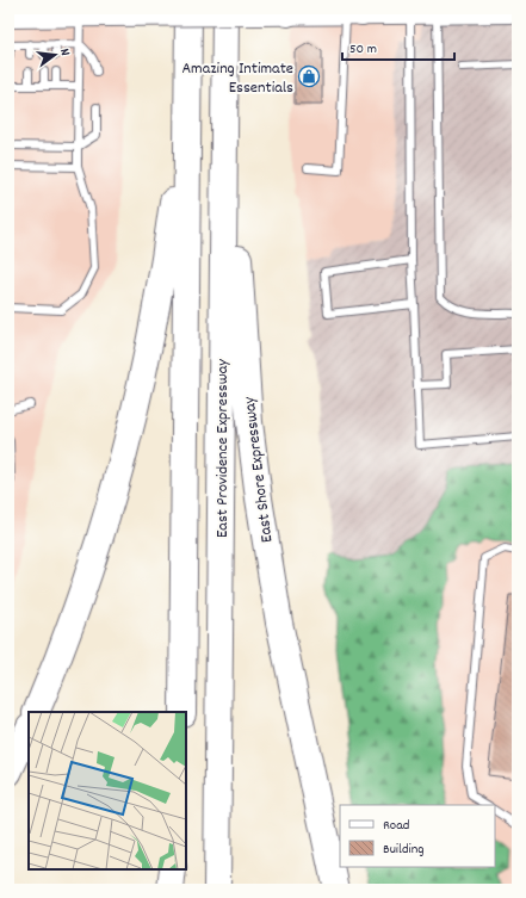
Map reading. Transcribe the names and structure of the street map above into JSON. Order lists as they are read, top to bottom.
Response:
{
  "streets": {
    "highway": ["East Providence Expressway", "East Shore Expressway"]
  },
  "crossings": [
    ["East Providence Expressway", "East Shore Expressway"]
  ],
  "places": {
    "shop": ["Amazing Intimate Essentials"]
  },
  "legend": ["Road", "Building"],
  "scale_bar": "50 m",
  "north": "right"
}
